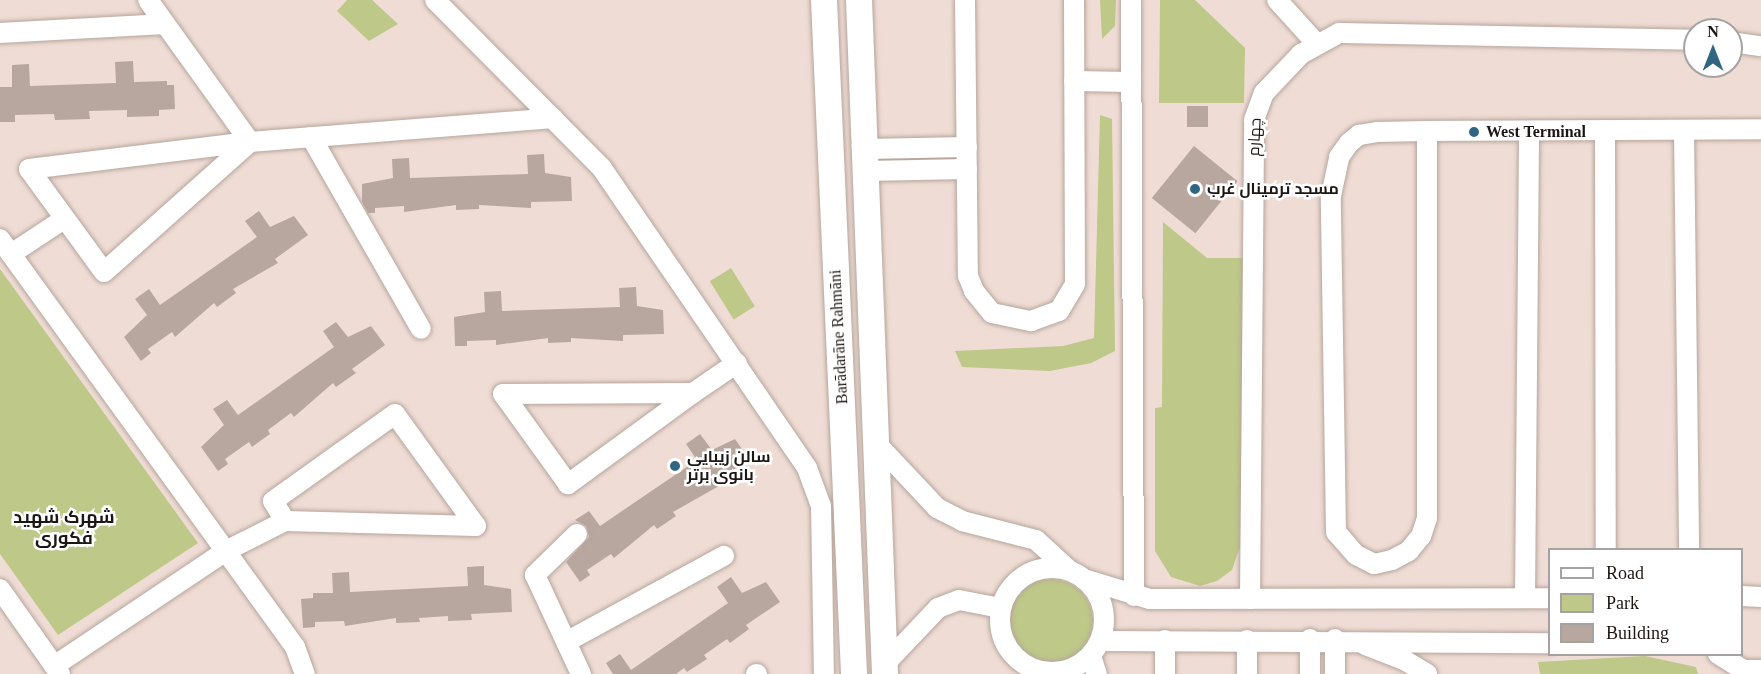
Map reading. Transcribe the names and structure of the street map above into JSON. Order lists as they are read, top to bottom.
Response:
{
  "streets": {
    "main road": ["Barādarāne Rahmāni"],
    "street": ["چهارم"]
  },
  "districts": ["شهرک شهید فکوری"],
  "places": ["West Terminal", "مسجد ترمینال غرب", "سالن زیبایی بانوی برتر"],
  "legend": ["Road", "Park", "Building"],
  "north": "top"
}
